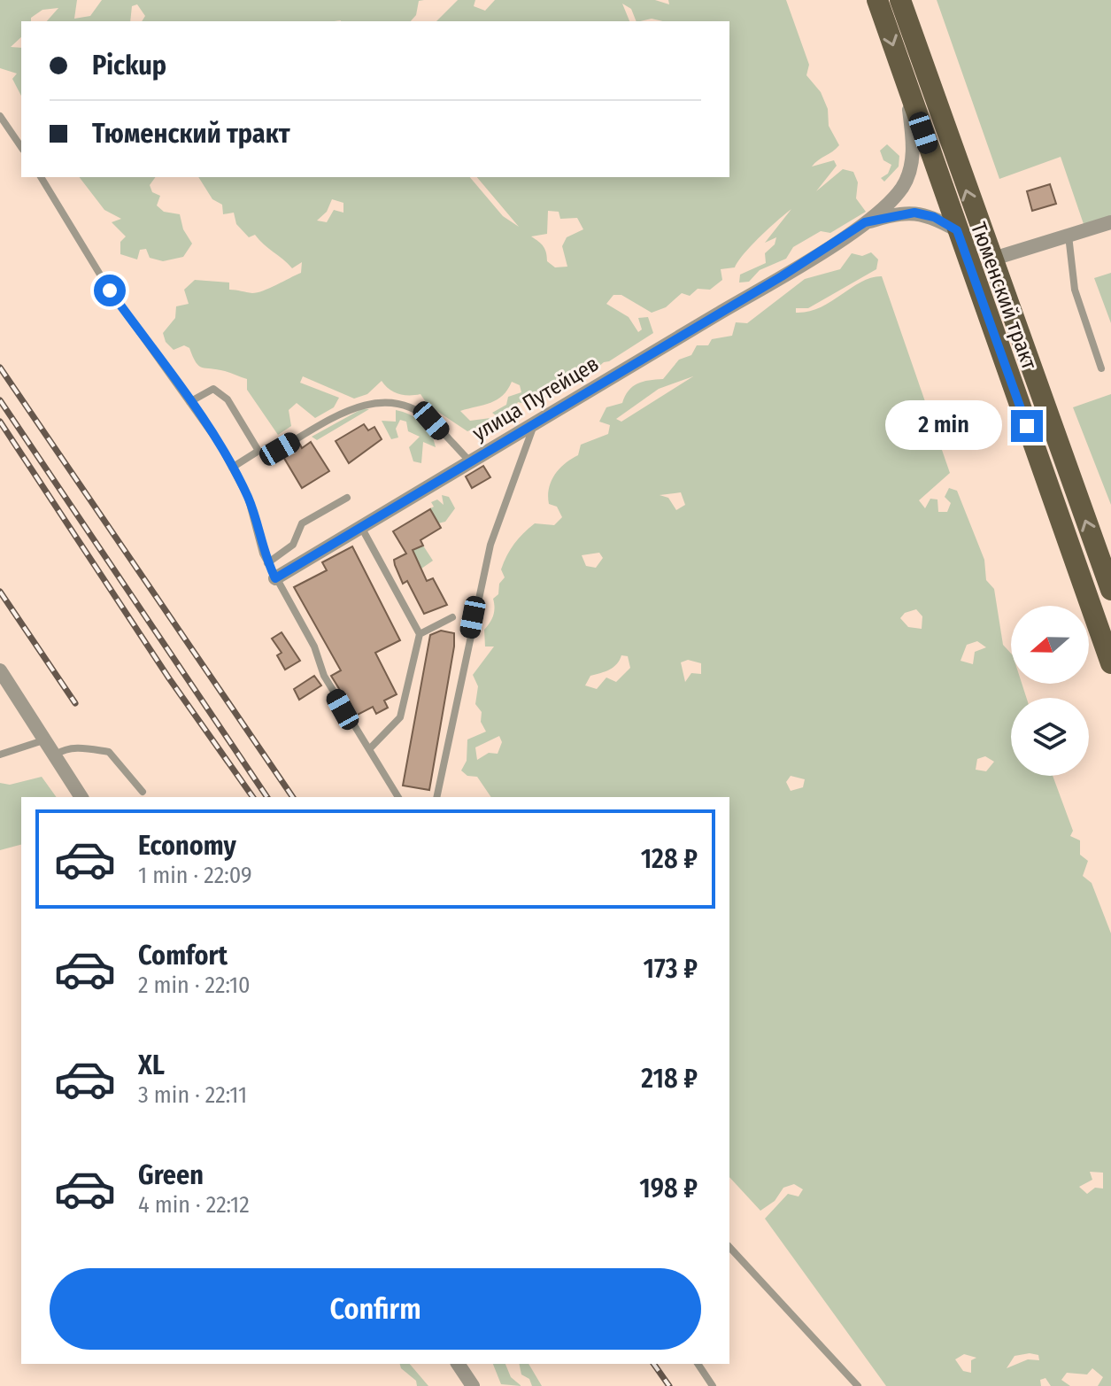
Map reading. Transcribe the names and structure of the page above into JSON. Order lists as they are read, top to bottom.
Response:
{
  "streets": {
    "main road": ["Тюменский тракт"],
    "street": ["улица Путейцев"]
  },
  "north": "left",
  "page": {
    "banner": ["Pickup", "Тюменский тракт"],
    "bubble": "2 min",
    "list": [
      {
        "name": "Economy",
        "note": "1 min · 22:09",
        "value": "128 ₽"
      },
      {
        "name": "Comfort",
        "note": "2 min · 22:10",
        "value": "173 ₽"
      },
      {
        "name": "XL",
        "note": "3 min · 22:11",
        "value": "218 ₽"
      },
      {
        "name": "Green",
        "note": "4 min · 22:12",
        "value": "198 ₽"
      }
    ],
    "buttons": "Confirm"
  }
}
